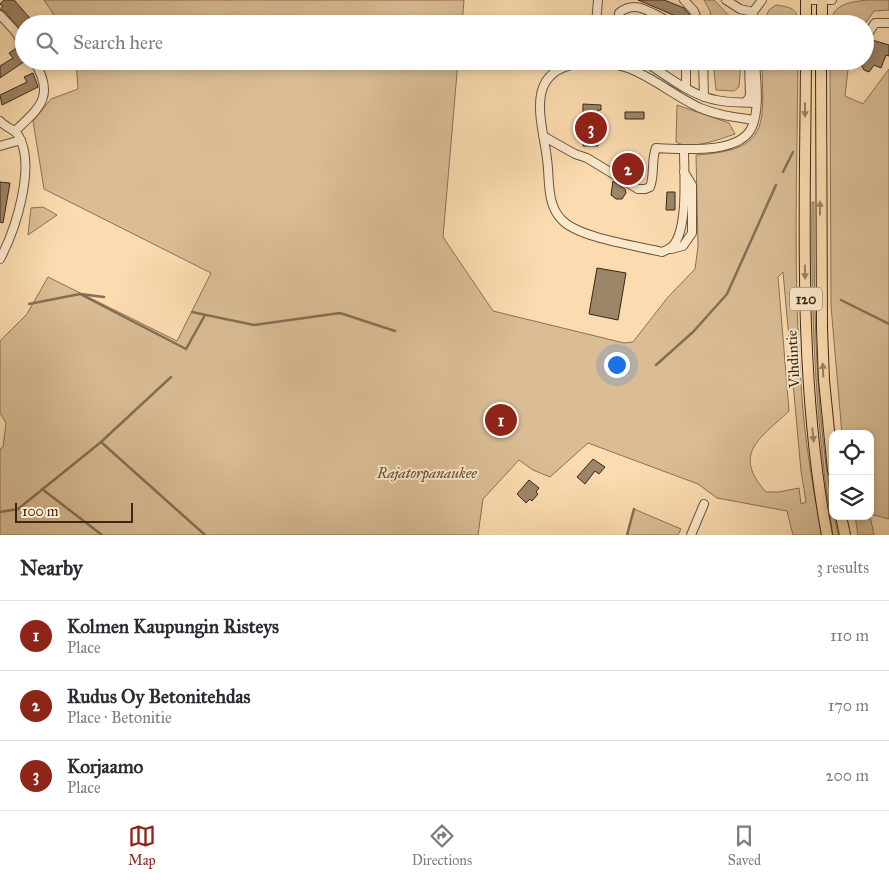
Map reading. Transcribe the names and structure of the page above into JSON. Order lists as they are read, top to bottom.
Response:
{
  "streets": {
    "main road": ["120", "Vihdintie"]
  },
  "parks": ["Rajatorpanaukee"],
  "scale_bar": "100 m",
  "page": {
    "search": "Search here",
    "pins": ["3", "2", "1"],
    "scale": "100 m",
    "heading": ["Nearby", "3 results"],
    "list": [
      {
        "mark": "1",
        "name": "Kolmen Kaupungin Risteys",
        "note": "Place",
        "value": "110 m"
      },
      {
        "mark": "2",
        "name": "Rudus Oy Betonitehdas",
        "note": "Place · Betonitie",
        "value": "170 m"
      },
      {
        "mark": "3",
        "name": "Korjaamo",
        "note": "Place",
        "value": "200 m"
      }
    ],
    "nav": ["Map", "Directions", "Saved"]
  }
}
